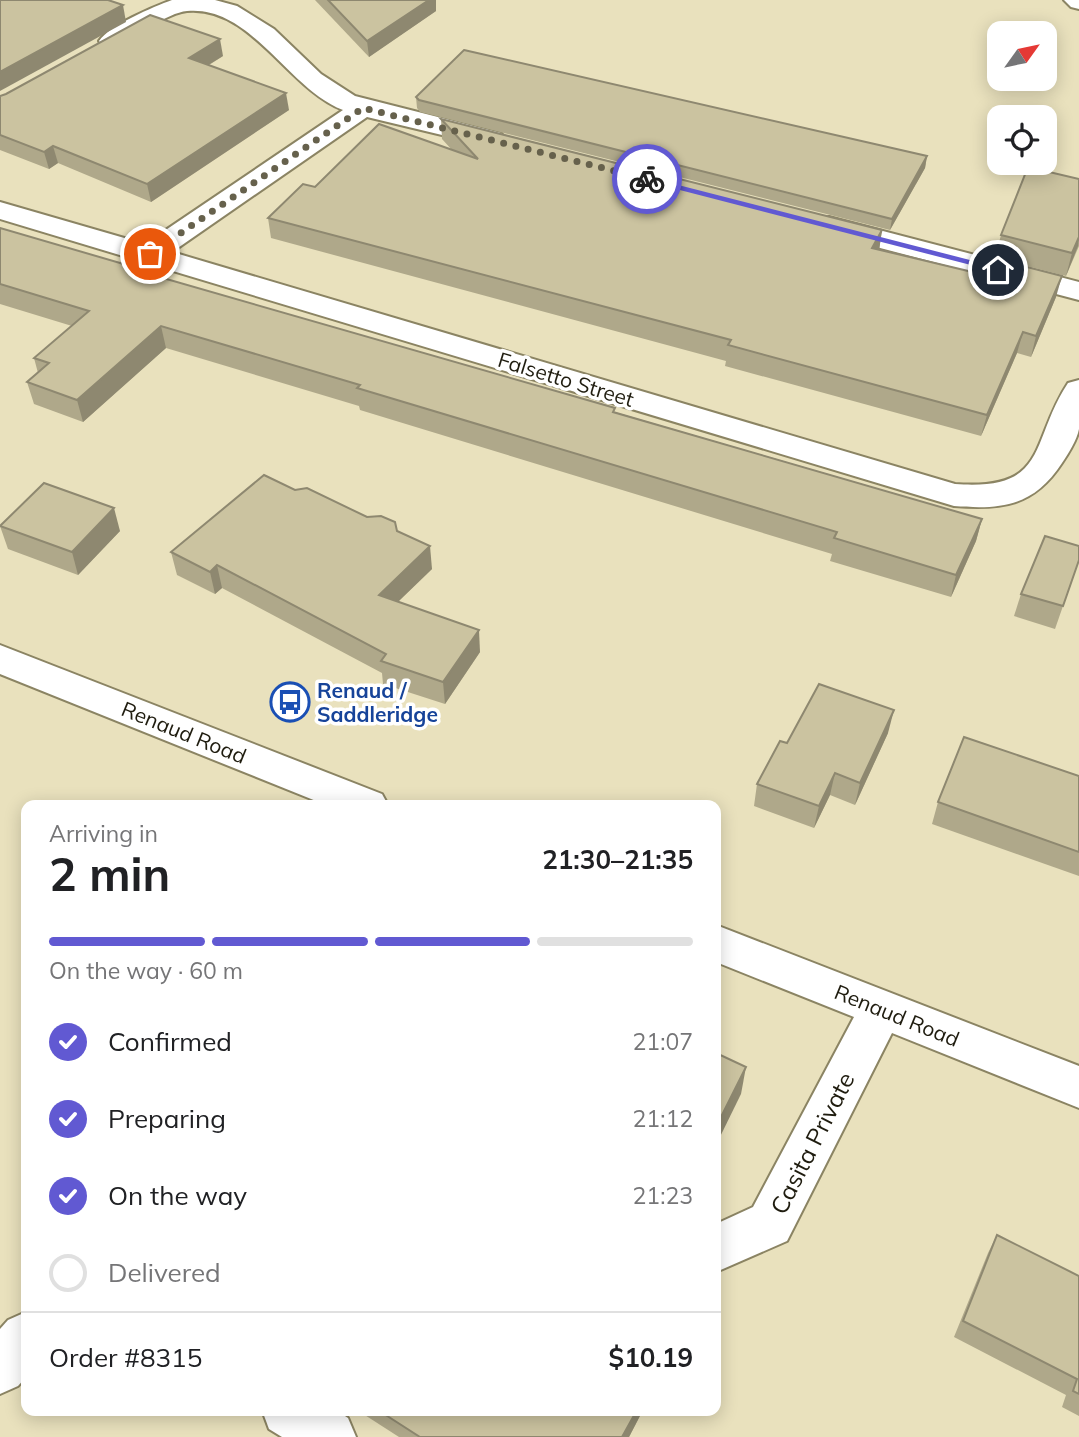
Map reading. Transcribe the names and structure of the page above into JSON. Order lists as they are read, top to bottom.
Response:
{
  "streets": {
    "street": ["Falsetto Street", "Renaud Road", "Casita Private"]
  },
  "crossings": [
    ["Renaud Road", "Casita Private"]
  ],
  "places": {
    "bus stop": ["Renaud / Saddleridge"]
  },
  "north": "top right",
  "page": {
    "heading": ["2 min", "Arriving in", "21:30–21:35"],
    "panel": ["Order #8315", "$10.19"],
    "bar": "On the way · 60 m",
    "list": [
      ["Confirmed", "21:07"],
      ["Preparing", "21:12"],
      ["On the way", "21:23"],
      "Delivered"
    ]
  }
}
